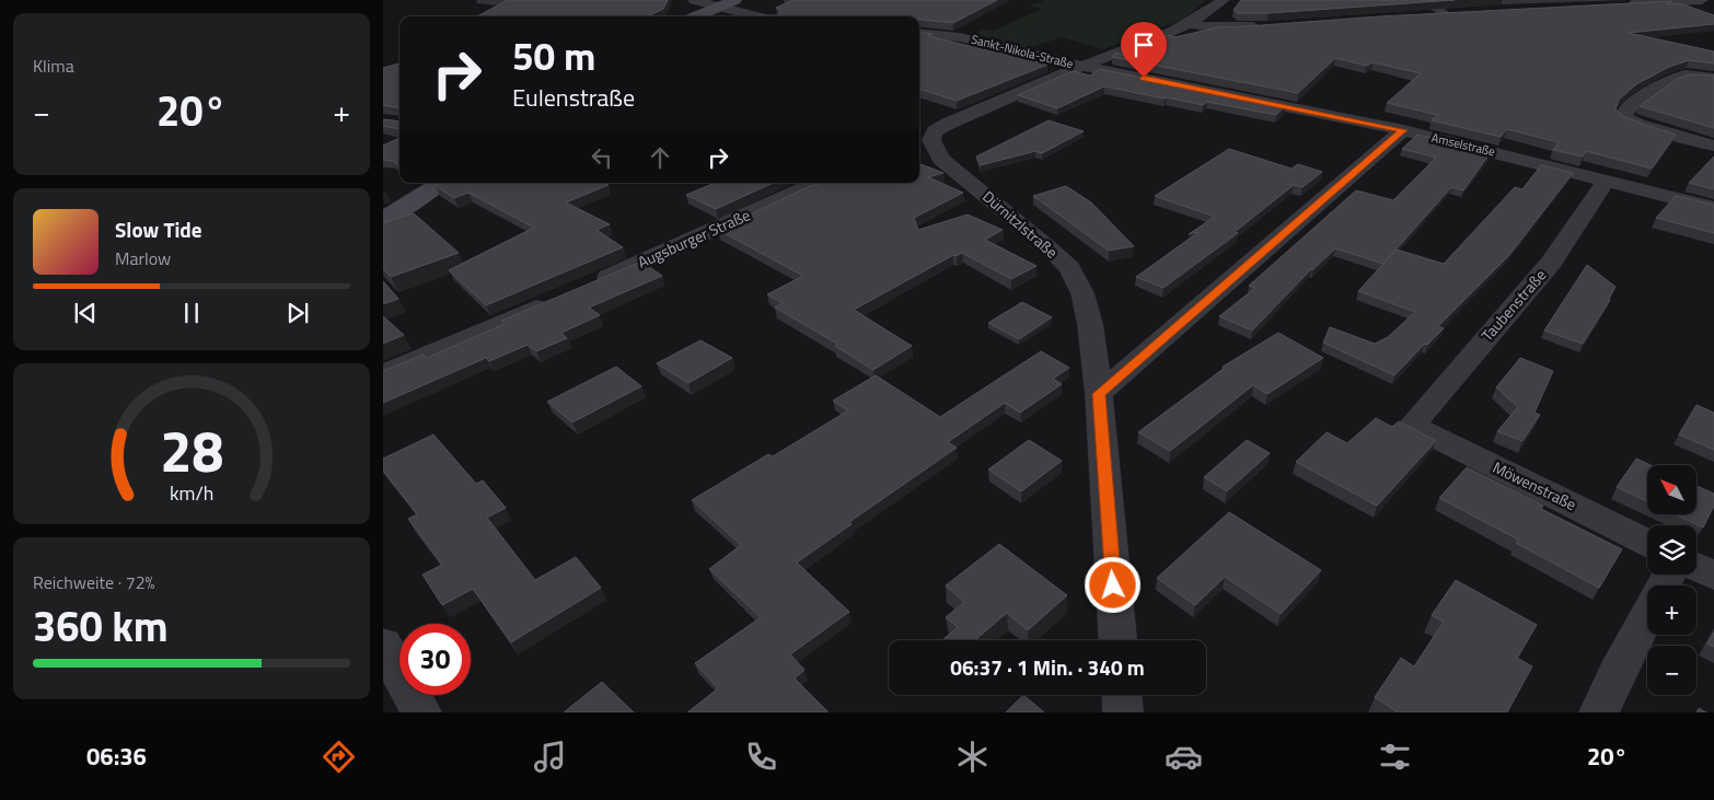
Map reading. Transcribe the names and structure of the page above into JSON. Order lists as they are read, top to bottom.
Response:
{
  "streets": {
    "street": [
      "Sankt-Nikola-Straße",
      "Amselstraße",
      "Dürnitzlstraße",
      "Augsburger Straße",
      "Taubenstraße",
      "Möwenstraße"
    ]
  },
  "crossings": [
    ["Sankt-Nikola-Straße", "Amselstraße"],
    ["Amselstraße", "Taubenstraße"],
    ["Taubenstraße", "Möwenstraße"]
  ],
  "north": "top left",
  "page": {
    "tile": [
      "Klima",
      ["Reichweite · 72%", "360 km"]
    ],
    "turn": ["50 m", "Eulenstraße"],
    "heat": ["−", "20°", "+"],
    "song": ["Slow Tide", "Marlow"],
    "map_buttons": ["+", "−"],
    "limit": "30",
    "trip": "06:37 · 1 Min. · 340 m",
    "tabs": ["06:36", "20°"],
    "gauge": ["28", "km/h"]
  }
}
